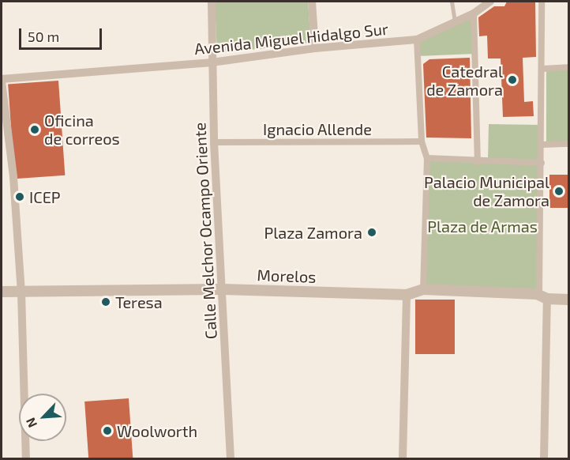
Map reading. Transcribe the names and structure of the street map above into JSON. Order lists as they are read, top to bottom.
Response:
{
  "streets": {
    "street": [
      "Avenida Miguel Hidalgo Sur",
      "Ignacio Allende",
      "Calle Melchor Ocampo Oriente",
      "Morelos"
    ]
  },
  "crossings": [
    ["Avenida Miguel Hidalgo Sur", "Calle Melchor Ocampo Oriente"],
    ["Ignacio Allende", "Calle Melchor Ocampo Oriente"],
    ["Calle Melchor Ocampo Oriente", "Morelos"]
  ],
  "parks": ["Plaza de Armas"],
  "places": [
    "Catedral de Zamora",
    "Oficina de correos",
    "Palacio Municipal de Zamora",
    "ICEP",
    "Plaza Zamora",
    "Teresa",
    "Woolworth"
  ],
  "scale_bar": "50 m",
  "north": "bottom left"
}
